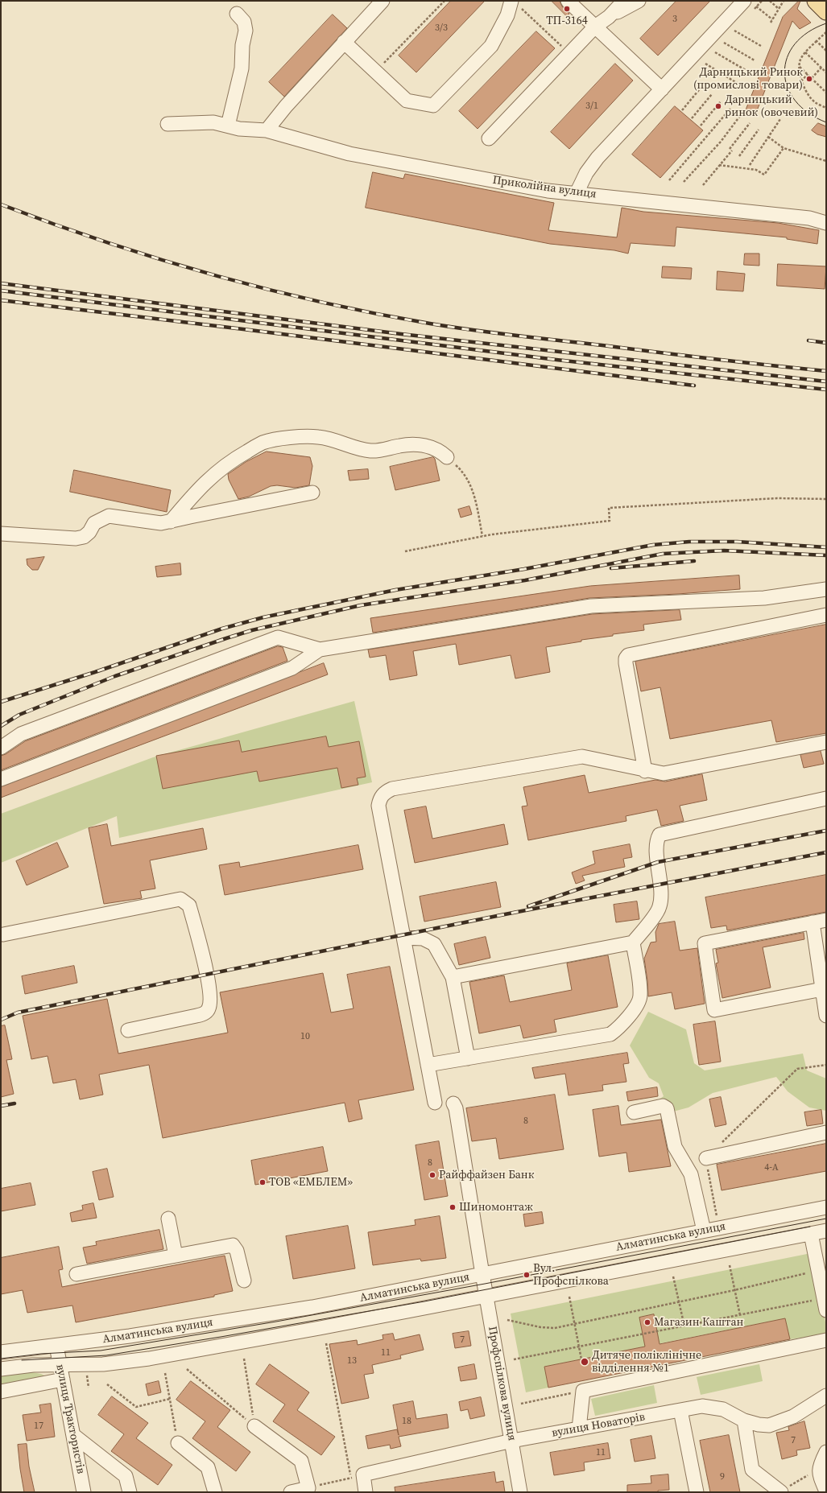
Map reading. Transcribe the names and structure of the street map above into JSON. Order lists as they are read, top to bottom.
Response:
{
  "streets": {
    "street": [
      "Приколійна вулиця",
      "Алматинська вулиця",
      "Профспілкова вулиця",
      "вулиця Трактористів",
      "вулиця Новаторів"
    ]
  },
  "crossings": [
    ["Алматинська вулиця", "Профспілкова вулиця"],
    ["Алматинська вулиця", "вулиця Трактористів"],
    ["Профспілкова вулиця", "вулиця Новаторів"]
  ],
  "places": [
    "ТП-3164",
    "Дарницький Ринок (промислові товари)",
    "Дарницький ринок (овочевий)",
    "Райффайзен Банк",
    "ТОВ «ЕМБЛЕМ»",
    "Шиномонтаж",
    "Вул. Профспілкова",
    "Магазин Каштан",
    "Дитяче поліклінічне відділення №1"
  ],
  "house_numbers": [
    "3",
    "3/3",
    "3/1",
    "10",
    "8",
    "8",
    "4-А",
    "7",
    "11",
    "13",
    "18",
    "17",
    "7",
    "11",
    "9"
  ]
}
